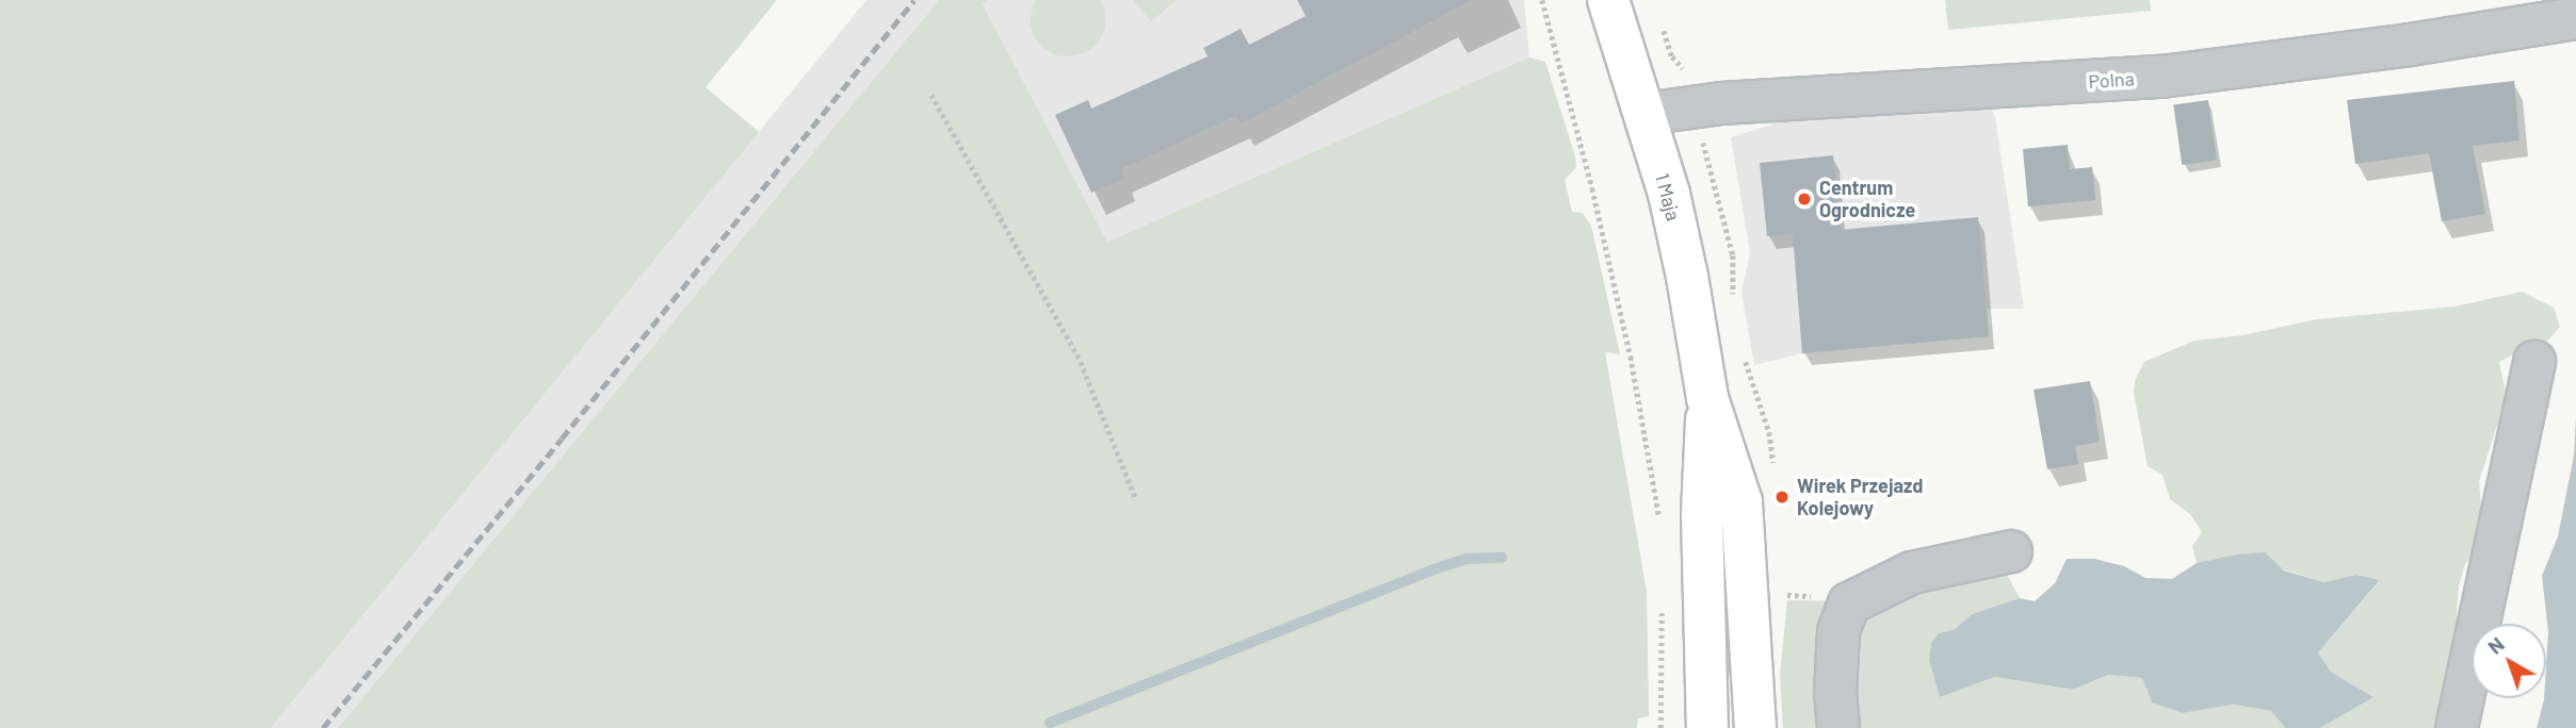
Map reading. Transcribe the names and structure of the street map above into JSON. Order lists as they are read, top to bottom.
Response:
{
  "streets": {
    "main road": ["1 Maja"],
    "street": ["Polna"]
  },
  "crossings": [
    ["Polna", "1 Maja"]
  ],
  "places": ["Centrum Ogrodnicze", "Wirek Przejazd Kolejowy"],
  "north": "top left"
}
